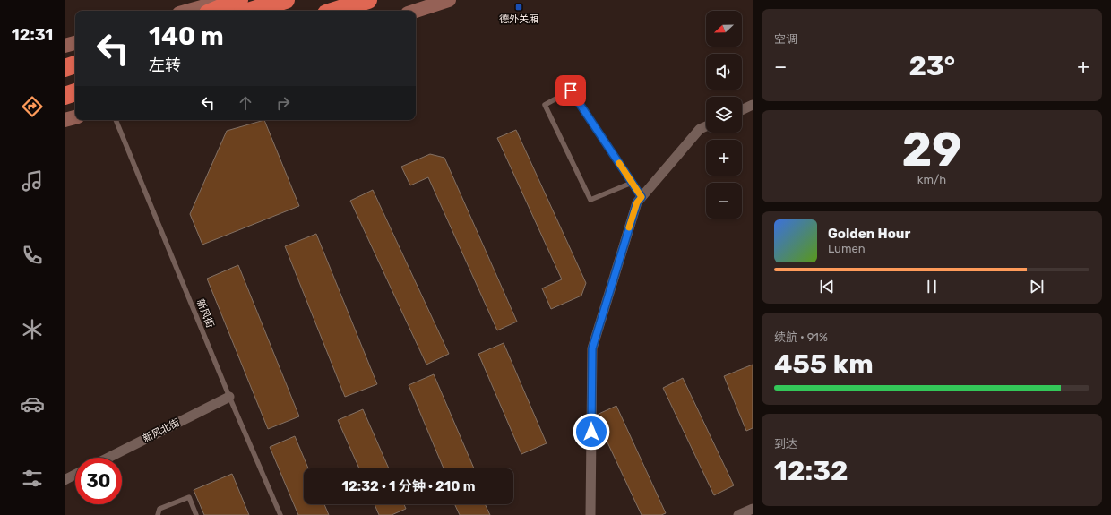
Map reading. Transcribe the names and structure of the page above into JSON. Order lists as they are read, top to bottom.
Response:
{
  "streets": {
    "street": ["新风北街"],
    "lane": ["新风街"]
  },
  "crossings": [
    ["新风街", "新风北街"]
  ],
  "places": {
    "transit": ["德外关厢"]
  },
  "north": "left",
  "page": {
    "tabs": "12:31",
    "tile": [
      "空调",
      ["29", "km/h"],
      ["续航 · 91%", "455 km"],
      ["到达", "12:32"]
    ],
    "map_buttons": ["+", "−"],
    "turn": ["140 m", "左转"],
    "heat": ["−", "23°", "+"],
    "song": ["Golden Hour", "Lumen"],
    "limit": "30",
    "trip": "12:32 · 1 分钟 · 210 m"
  }
}
